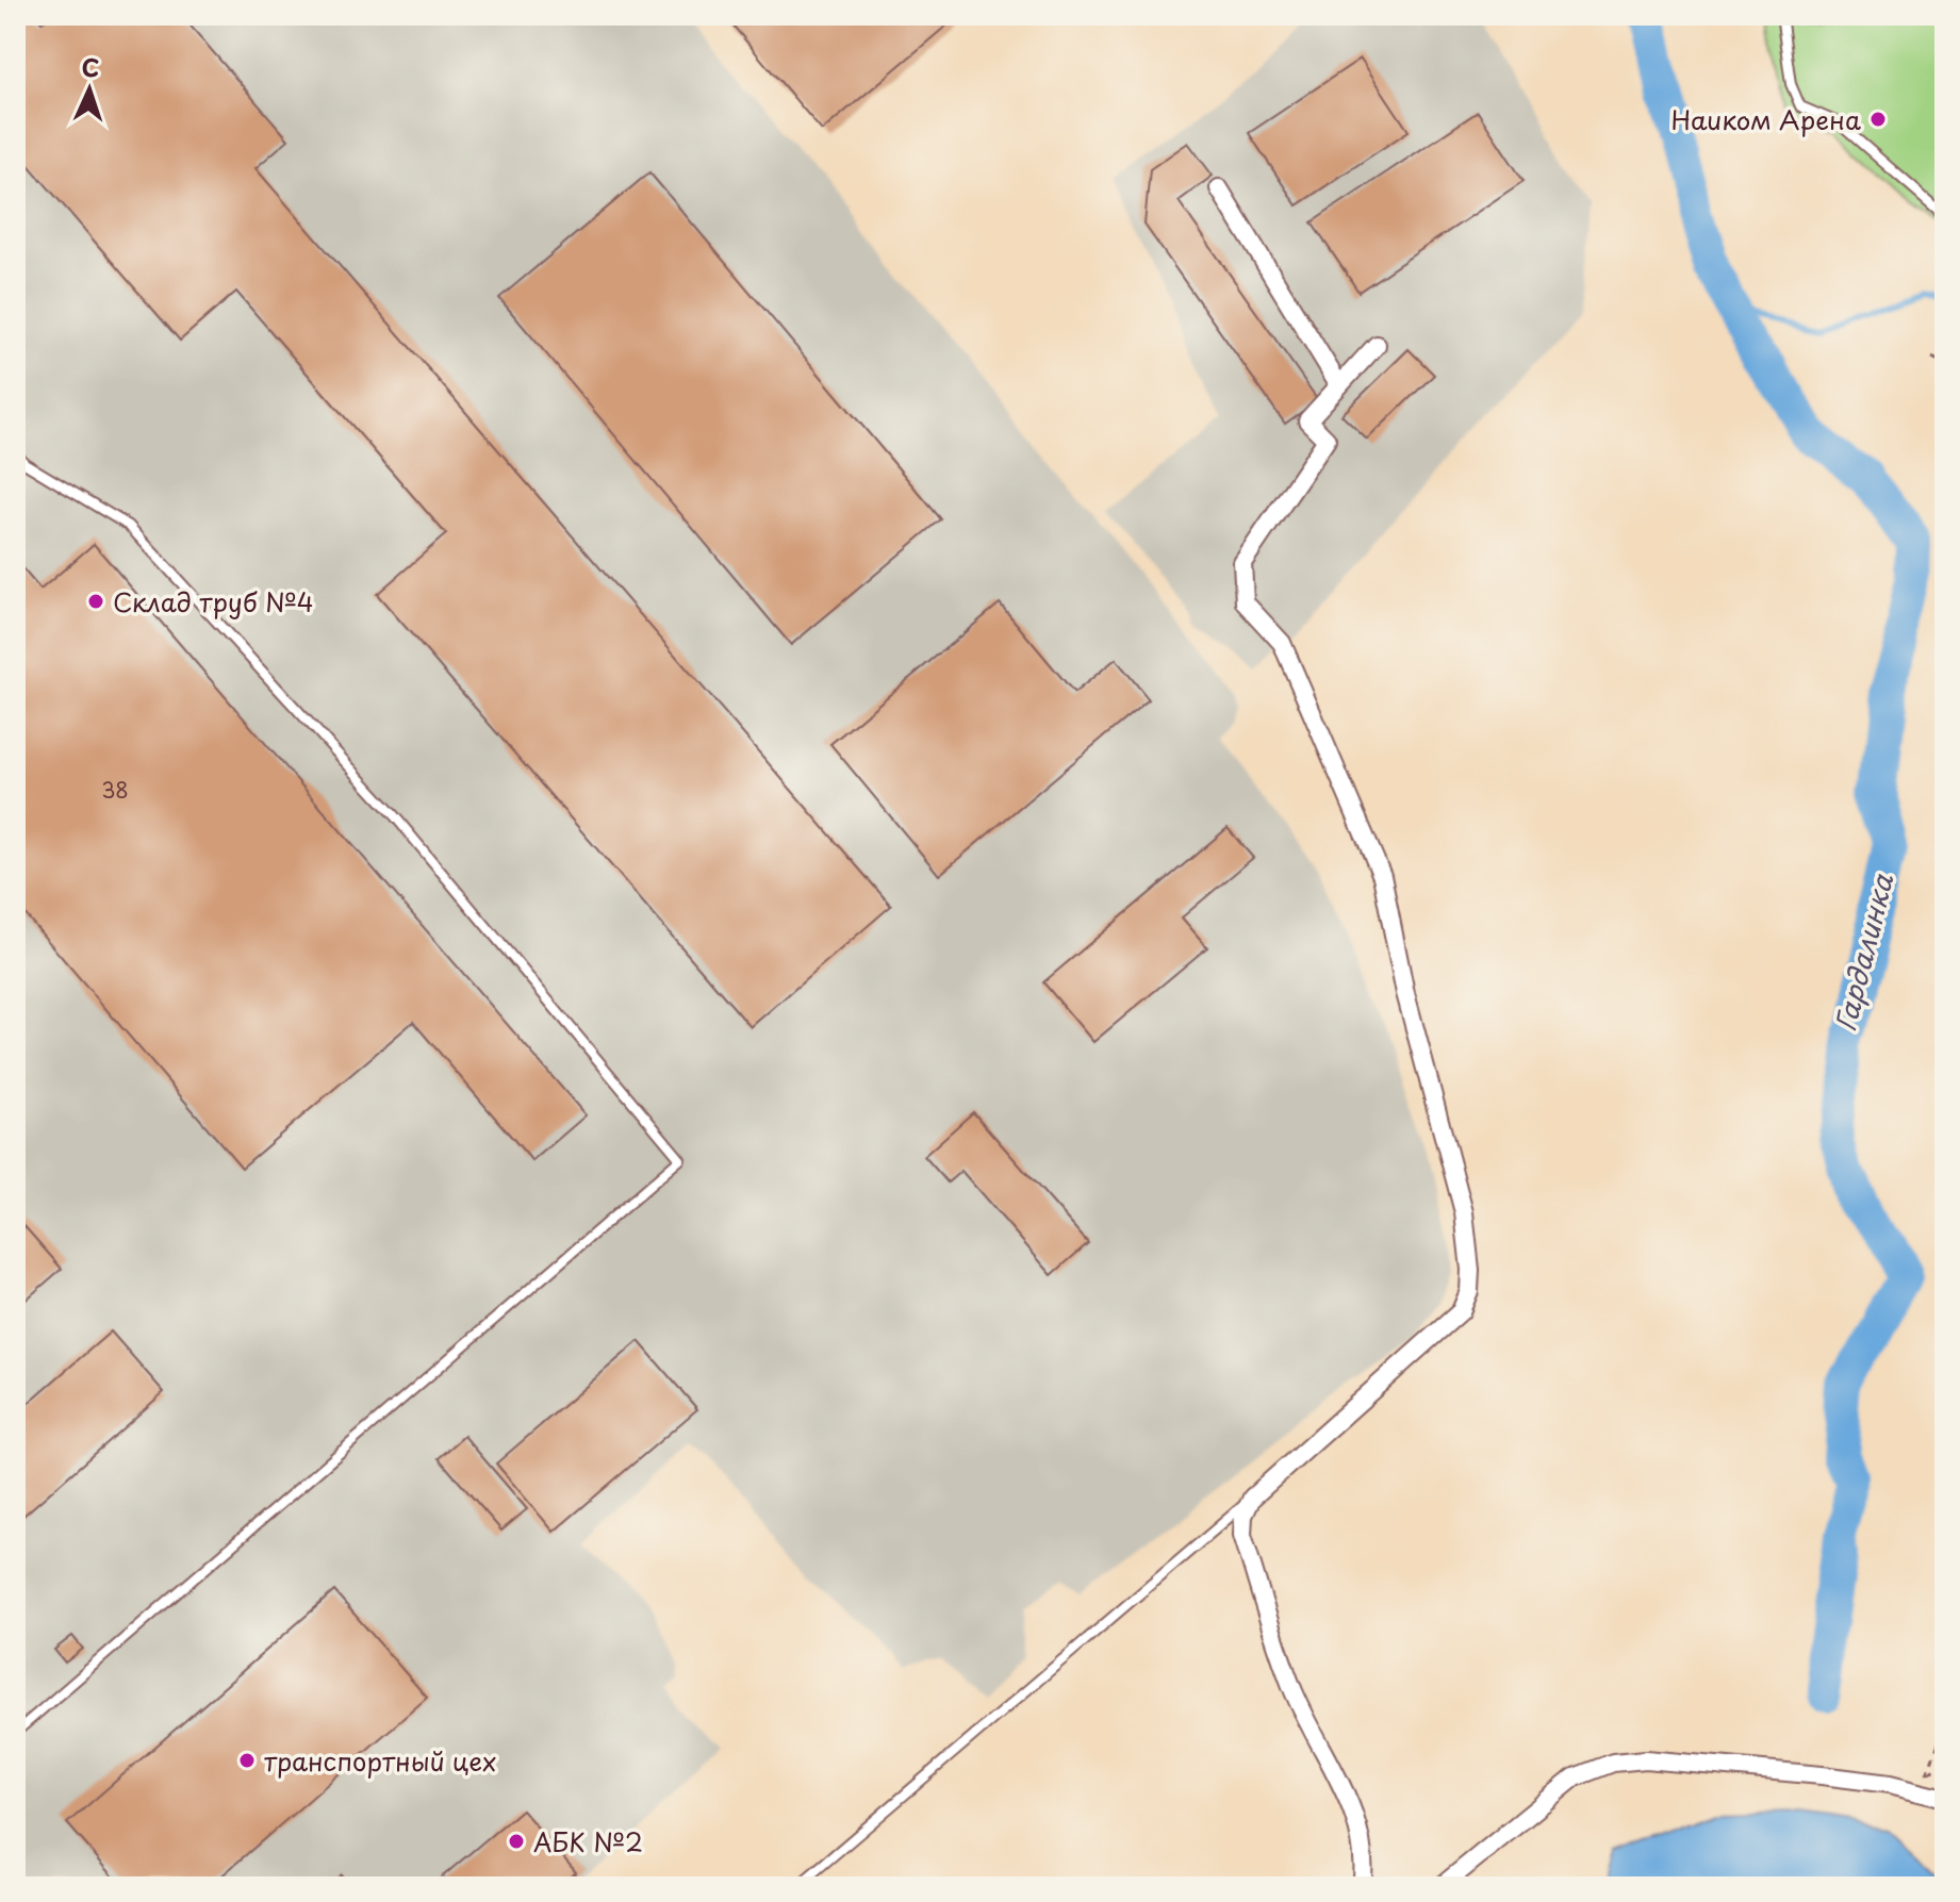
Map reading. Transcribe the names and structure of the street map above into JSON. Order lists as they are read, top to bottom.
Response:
{
  "water": ["Гардалинка"],
  "places": [
    "Наиком Арена",
    "Склад труб №4",
    "транспортный цех",
    "АБК №2"
  ],
  "house_numbers": ["38"],
  "north": "top"
}
